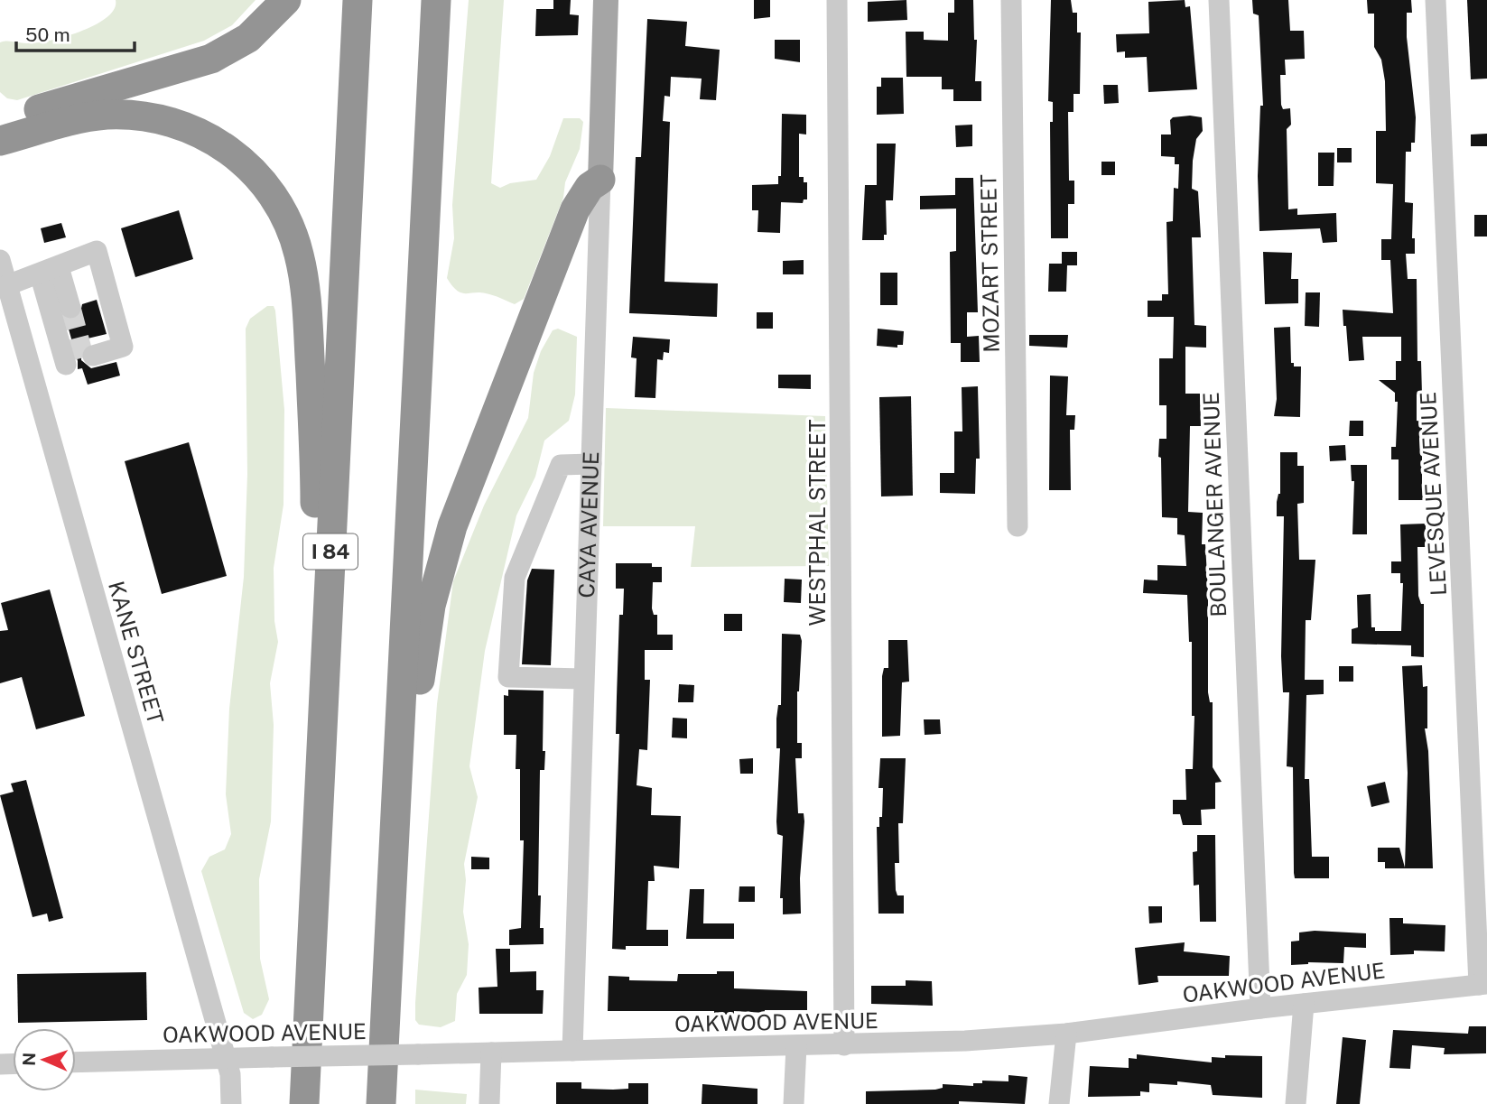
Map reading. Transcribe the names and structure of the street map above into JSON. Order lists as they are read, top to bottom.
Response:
{
  "streets": {
    "highway": ["I 84"],
    "main road": ["CAYA AVENUE"],
    "street": [
      "MOZART STREET",
      "LEVESQUE AVENUE",
      "BOULANGER AVENUE",
      "WESTPHAL STREET",
      "KANE STREET",
      "OAKWOOD AVENUE"
    ]
  },
  "crossings": [
    ["LEVESQUE AVENUE", "OAKWOOD AVENUE"],
    ["BOULANGER AVENUE", "OAKWOOD AVENUE"],
    ["WESTPHAL STREET", "OAKWOOD AVENUE"],
    ["CAYA AVENUE", "OAKWOOD AVENUE"],
    ["KANE STREET", "OAKWOOD AVENUE"]
  ],
  "scale_bar": "50 m",
  "north": "left"
}
